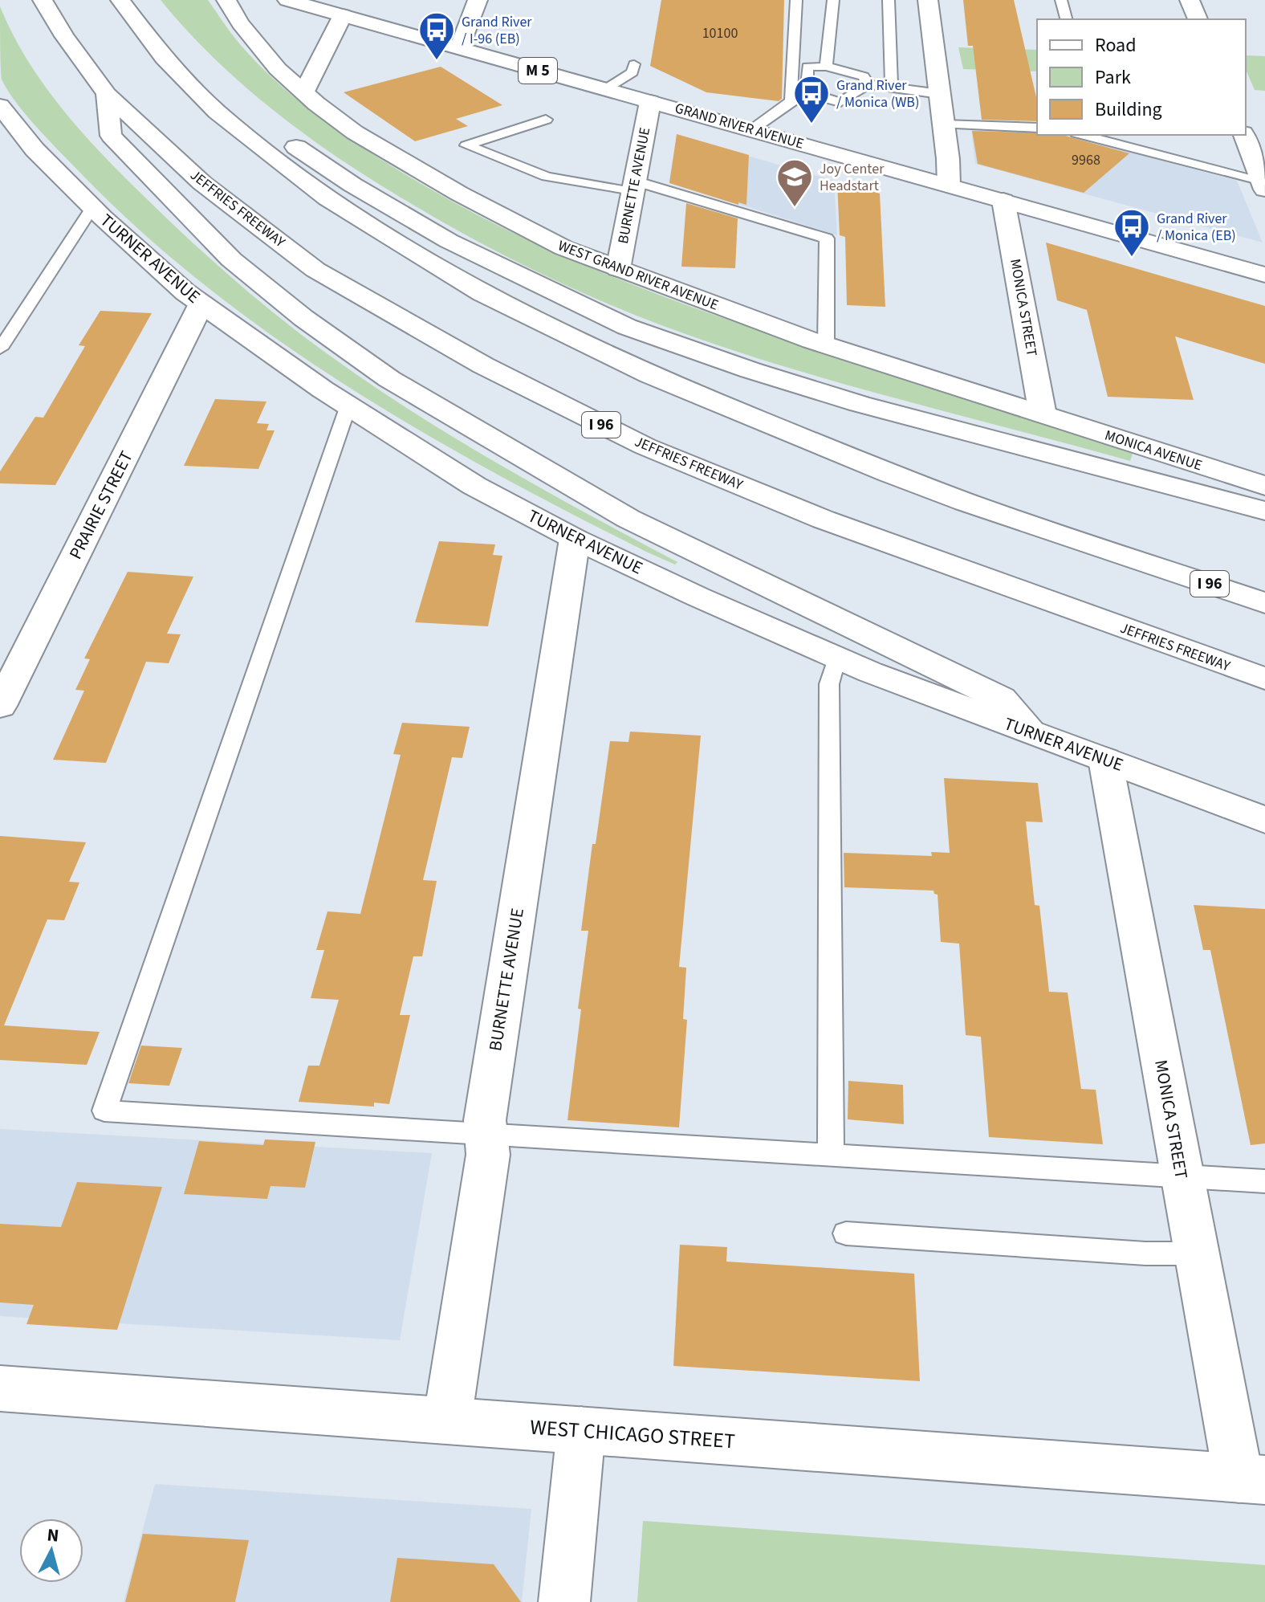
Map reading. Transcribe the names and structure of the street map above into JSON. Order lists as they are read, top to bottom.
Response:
{
  "streets": {
    "main road": [
      "M 5",
      "GRAND RIVER AVENUE",
      "BURNETTE AVENUE",
      "JEFFRIES FREEWAY",
      "TURNER AVENUE",
      "WEST GRAND RIVER AVENUE",
      "MONICA STREET",
      "I 96",
      "MONICA AVENUE",
      "PRAIRIE STREET",
      "WEST CHICAGO STREET"
    ]
  },
  "crossings": [
    ["GRAND RIVER AVENUE", "BURNETTE AVENUE"],
    ["GRAND RIVER AVENUE", "MONICA STREET"],
    ["BURNETTE AVENUE", "TURNER AVENUE"],
    ["BURNETTE AVENUE", "WEST GRAND RIVER AVENUE"],
    ["BURNETTE AVENUE", "WEST CHICAGO STREET"],
    ["TURNER AVENUE", "MONICA STREET"],
    ["TURNER AVENUE", "PRAIRIE STREET"],
    ["WEST GRAND RIVER AVENUE", "MONICA STREET"],
    ["WEST GRAND RIVER AVENUE", "MONICA AVENUE"],
    ["MONICA STREET", "MONICA AVENUE"],
    ["MONICA STREET", "WEST CHICAGO STREET"]
  ],
  "places": {
    "bus stop": ["Grand River / I-96 (EB)", "Grand River / Monica (WB)", "Grand River / Monica (EB)"],
    "school or university": ["Joy Center Headstart"]
  },
  "house_numbers": ["10100", "9968"],
  "legend": ["Road", "Park", "Building"],
  "north": "top"
}
